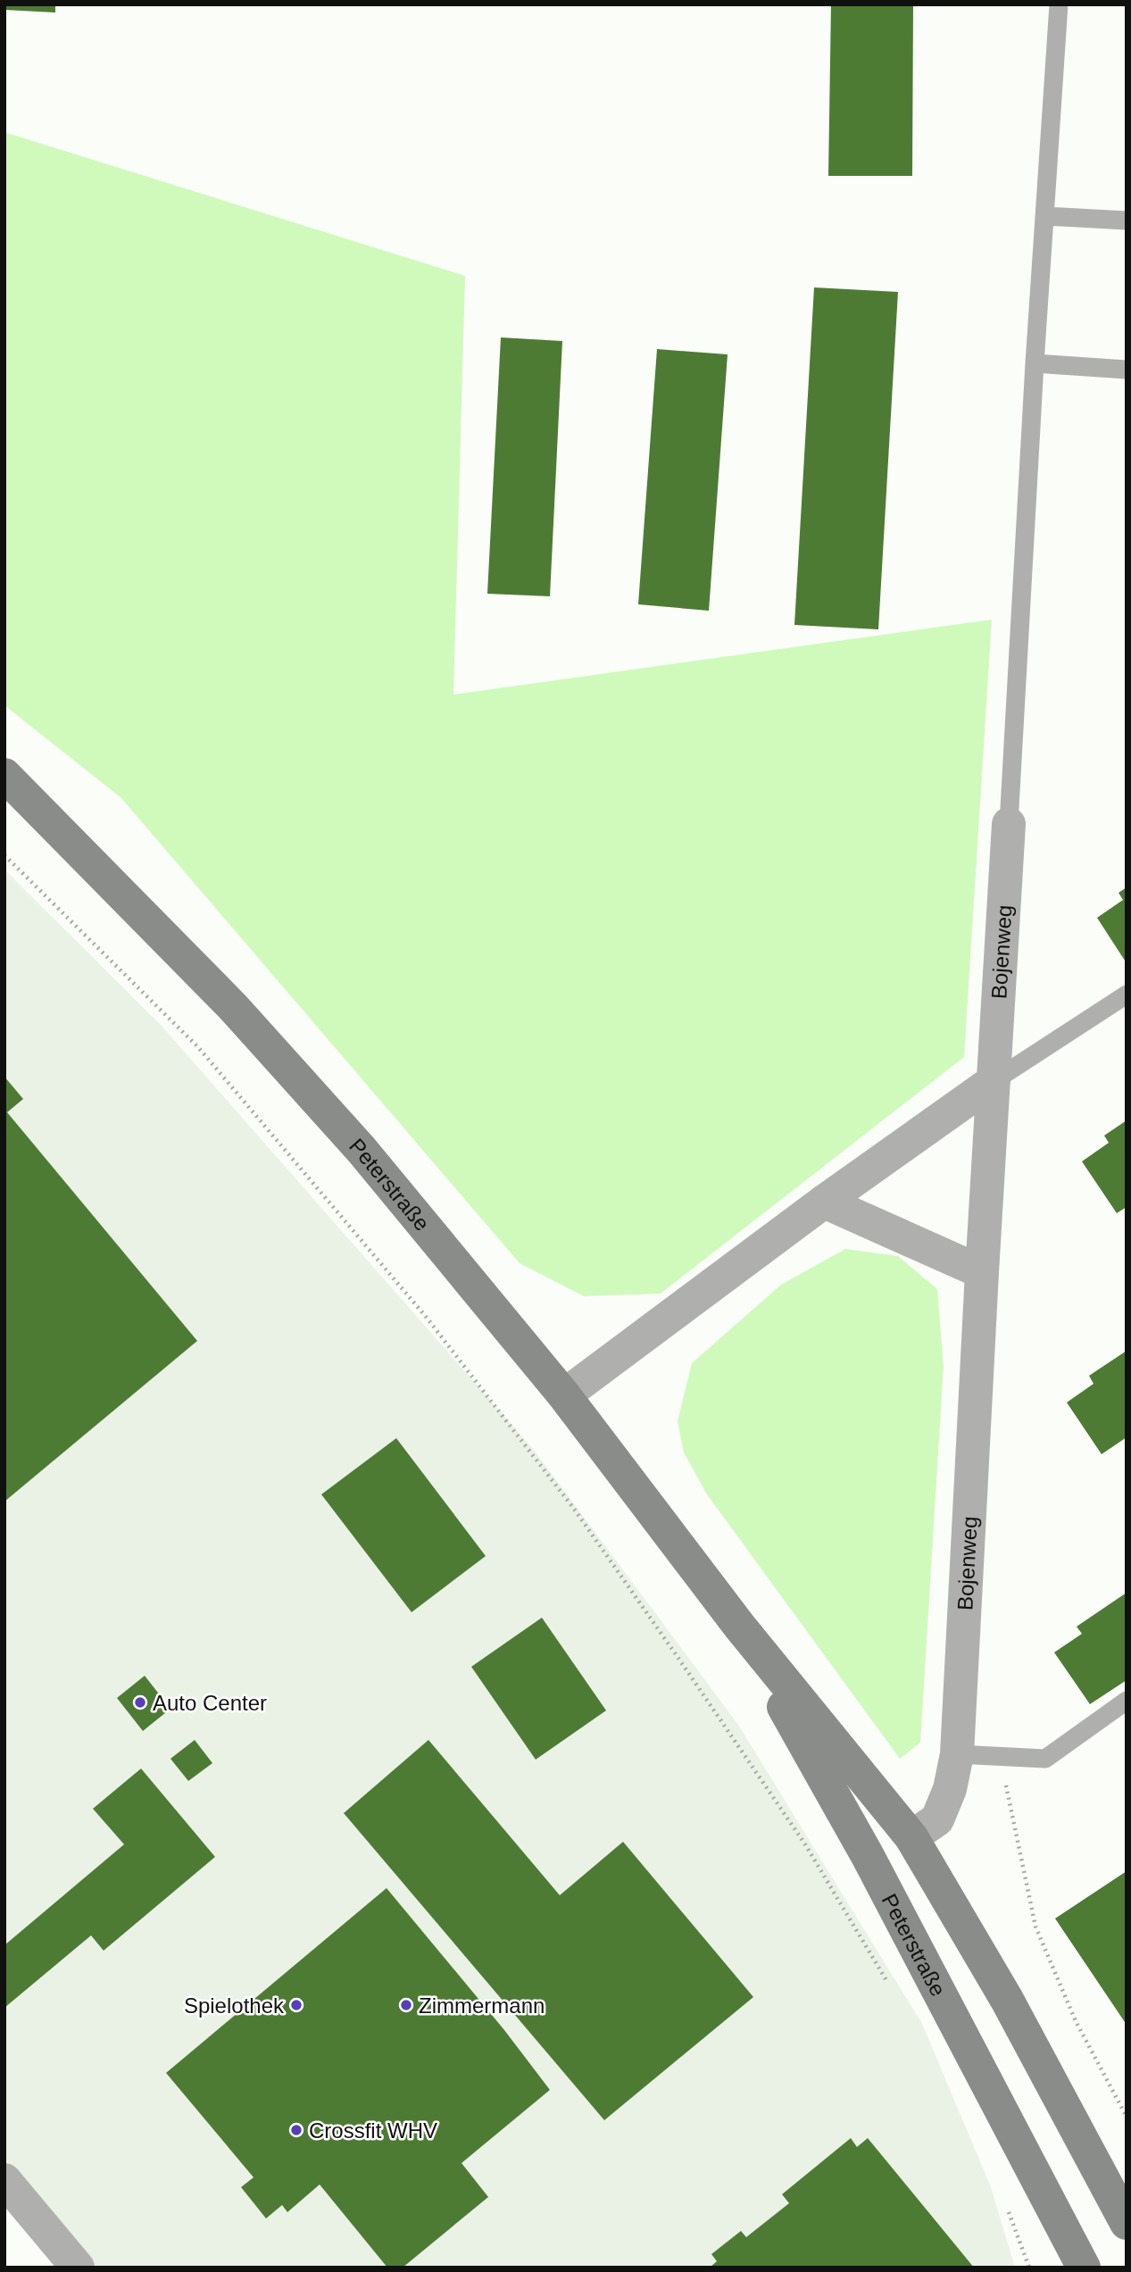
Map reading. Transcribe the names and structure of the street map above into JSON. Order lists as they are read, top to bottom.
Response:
{
  "streets": {
    "main road": ["Peterstraße"],
    "street": ["Bojenweg"]
  },
  "crossings": [
    ["Bojenweg", "Peterstraße"]
  ],
  "places": [
    "Auto Center",
    "Spielothek",
    "Zimmermann",
    "Crossfit WHV"
  ]
}
